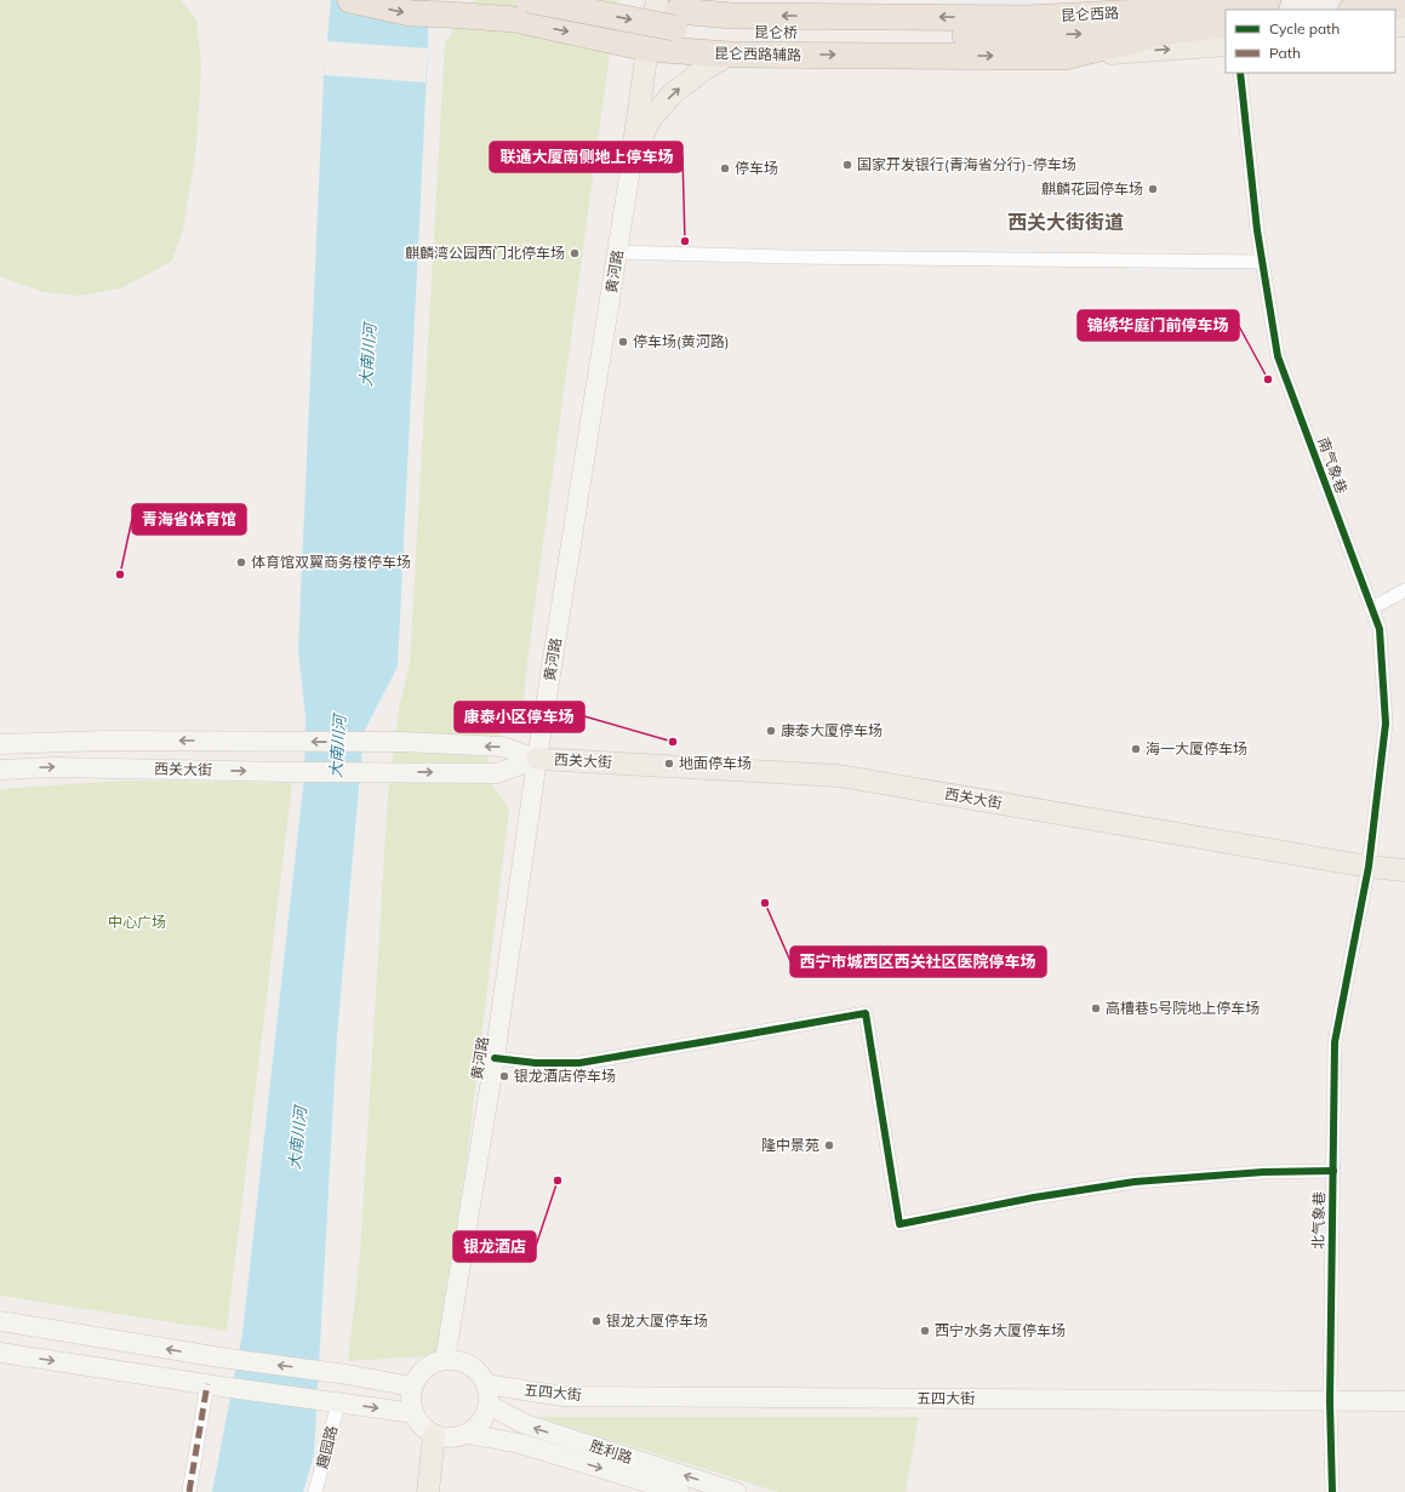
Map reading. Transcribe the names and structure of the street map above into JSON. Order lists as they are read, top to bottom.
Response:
{
  "streets": {
    "highway": ["昆仑西路", "昆仑桥", "昆仑西路辅路"],
    "main road": [
      "黄河路",
      "西关大街",
      "五四大街",
      "胜利路"
    ],
    "street": ["南气象巷", "北气象巷", "趣园路"]
  },
  "crossings": [
    ["昆仑西路", "昆仑桥"],
    ["昆仑西路", "昆仑西路辅路"],
    ["昆仑桥", "昆仑西路辅路"],
    ["黄河路", "西关大街"],
    ["黄河路", "五四大街"],
    ["黄河路", "胜利路"],
    ["南气象巷", "西关大街"],
    ["南气象巷", "北气象巷"],
    ["西关大街", "北气象巷"],
    ["北气象巷", "五四大街"],
    ["五四大街", "胜利路"]
  ],
  "one_way": ["昆仑西路辅路"],
  "districts": ["西关大街街道"],
  "water": ["大南川河"],
  "parks": ["中心广场"],
  "places": [
    "国家开发银行(青海省分行)-停车场",
    "停车场",
    "麒麟花园停车场",
    "联通大厦南侧地上停车场",
    "麒麟湾公园西门北停车场",
    "停车场(黄河路)",
    "锦绣华庭门前停车场",
    "体育馆双翼商务楼停车场",
    "青海省体育馆",
    "康泰大厦停车场",
    "康泰小区停车场",
    "海一大厦停车场",
    "地面停车场",
    "西宁市城西区西关社区医院停车场",
    "高槽巷5号院地上停车场",
    "银龙酒店停车场",
    "隆中景苑",
    "银龙酒店",
    "银龙大厦停车场",
    "西宁水务大厦停车场"
  ],
  "legend": ["Cycle path", "Path"]
}
